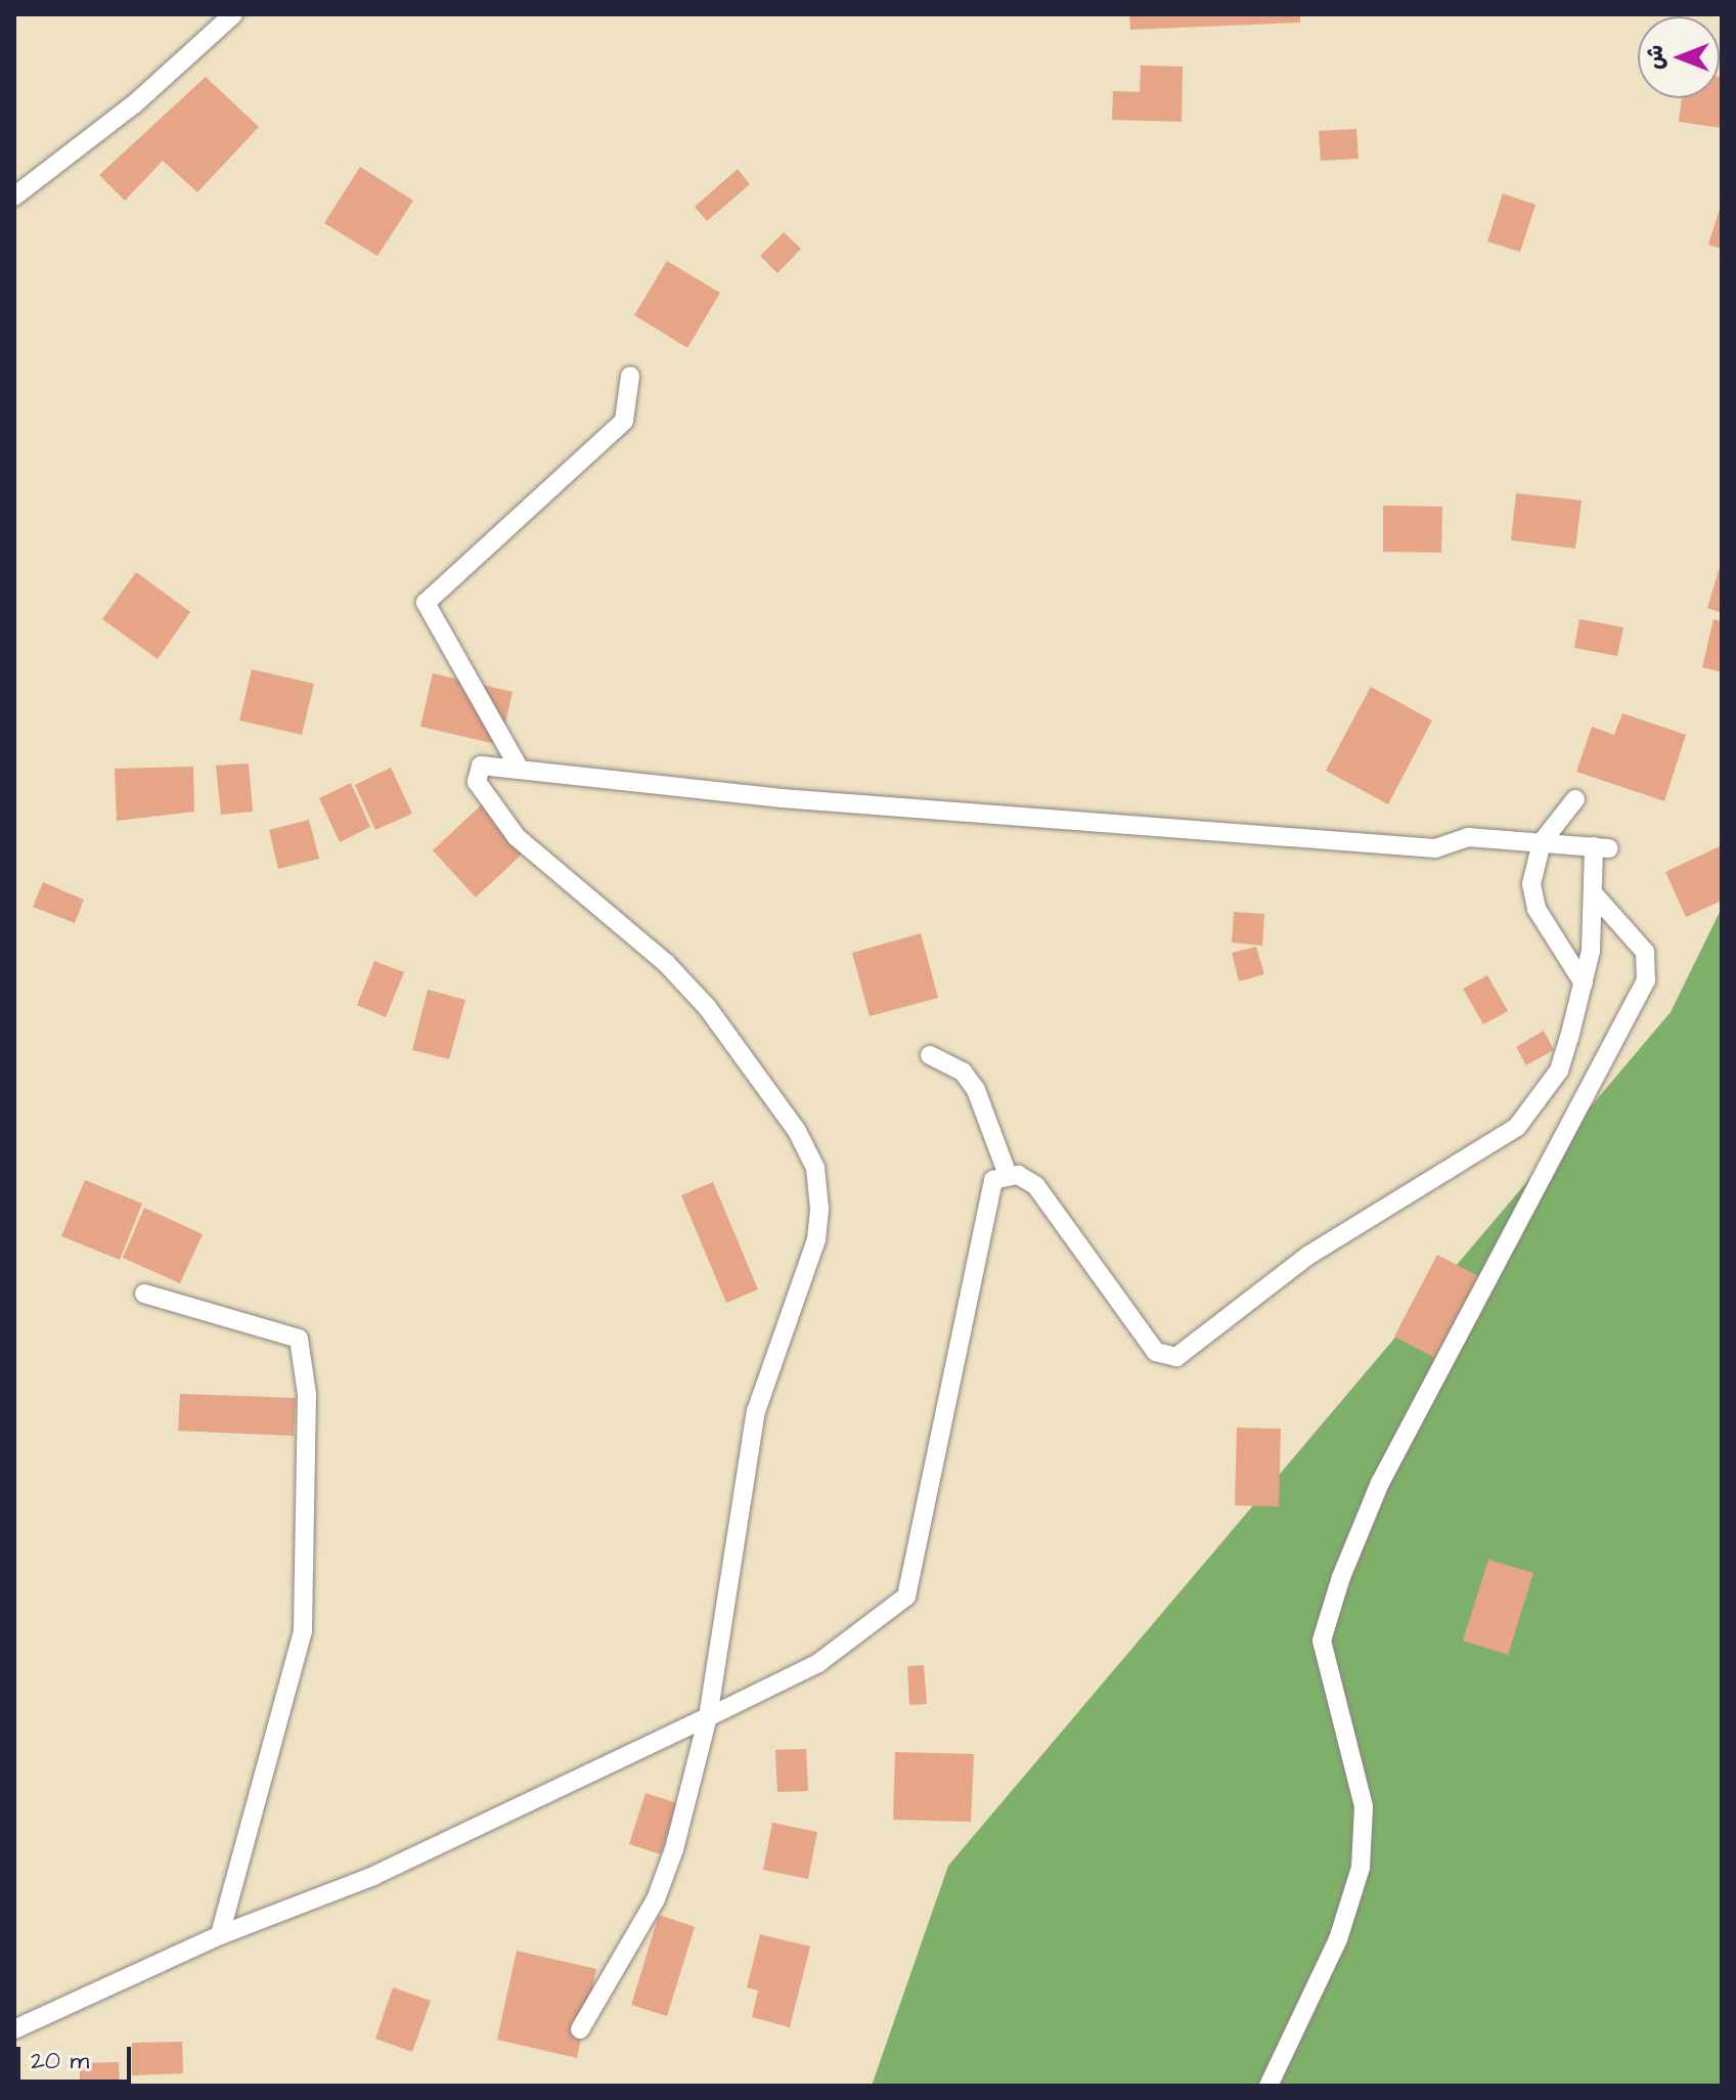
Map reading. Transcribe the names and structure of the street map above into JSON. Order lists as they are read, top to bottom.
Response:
{
  "scale_bar": "20 m",
  "north": "left"
}
